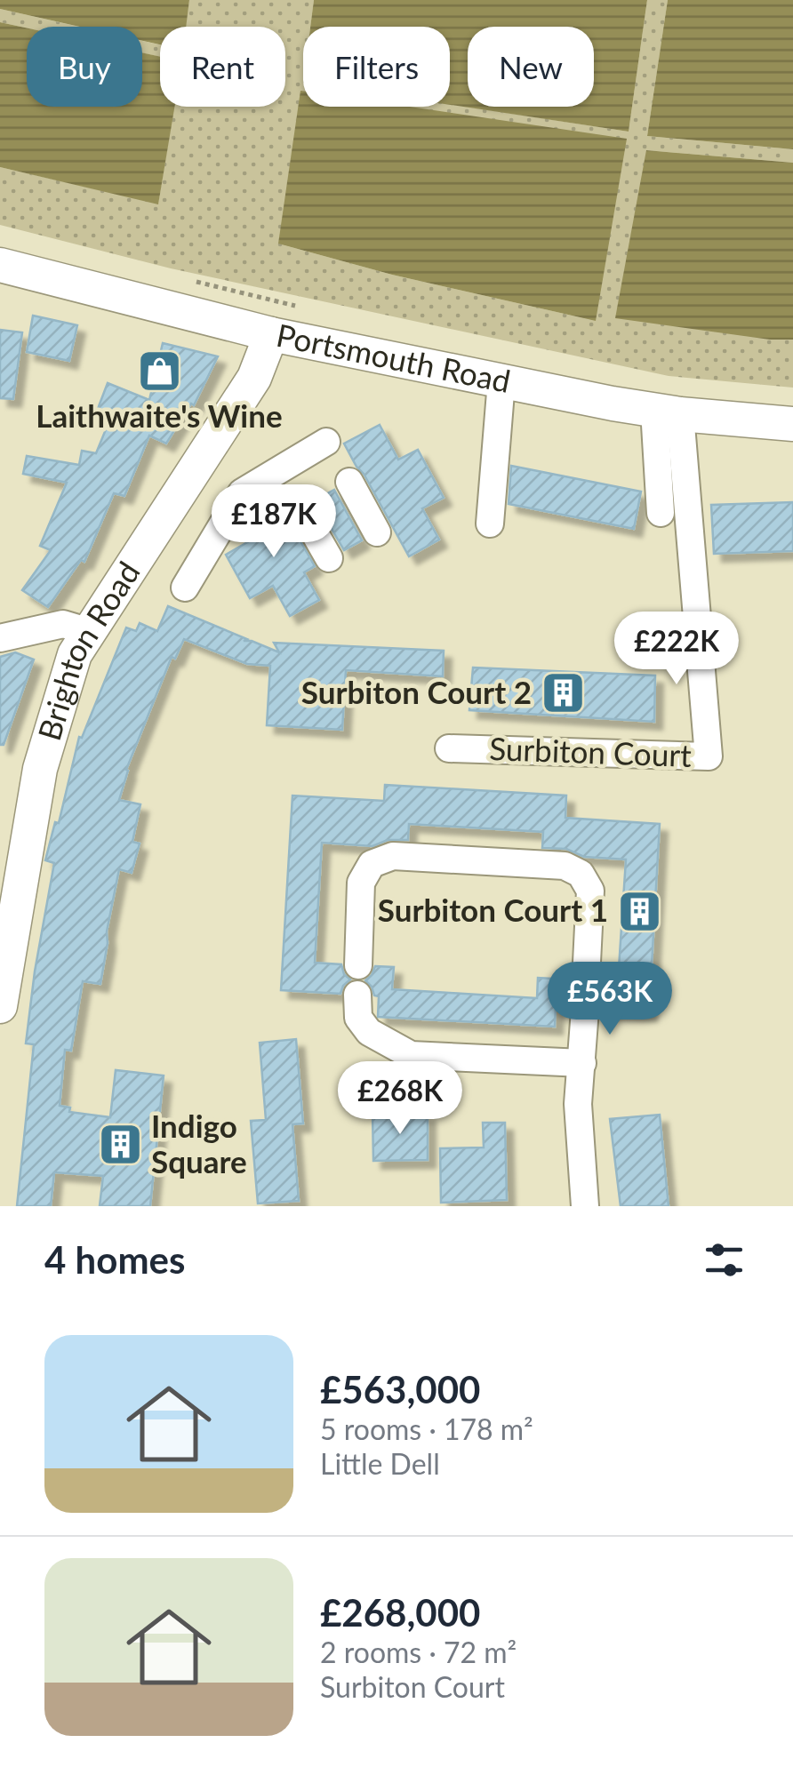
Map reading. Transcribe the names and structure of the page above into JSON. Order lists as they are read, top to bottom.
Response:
{
  "streets": {
    "main road": ["Portsmouth Road", "Brighton Road"],
    "street": ["Surbiton Court"]
  },
  "crossings": [
    ["Portsmouth Road", "Brighton Road"],
    ["Portsmouth Road", "Surbiton Court"]
  ],
  "places": {
    "shop": ["Laithwaite's Wine"],
    "building": ["Surbiton Court 2", "Surbiton Court 1", "Indigo Square"]
  },
  "page": {
    "chip": [
      "Buy",
      "Rent",
      "Filters",
      "New"
    ],
    "price": [
      "£187K",
      "£222K",
      "£563K",
      "£268K"
    ],
    "heading": "4 homes",
    "list": [
      {
        "name": "£563,000",
        "note": "5 rooms · 178 m² · Little Dell"
      },
      {
        "name": "£268,000",
        "note": "2 rooms · 72 m² · Surbiton Court"
      }
    ]
  }
}
